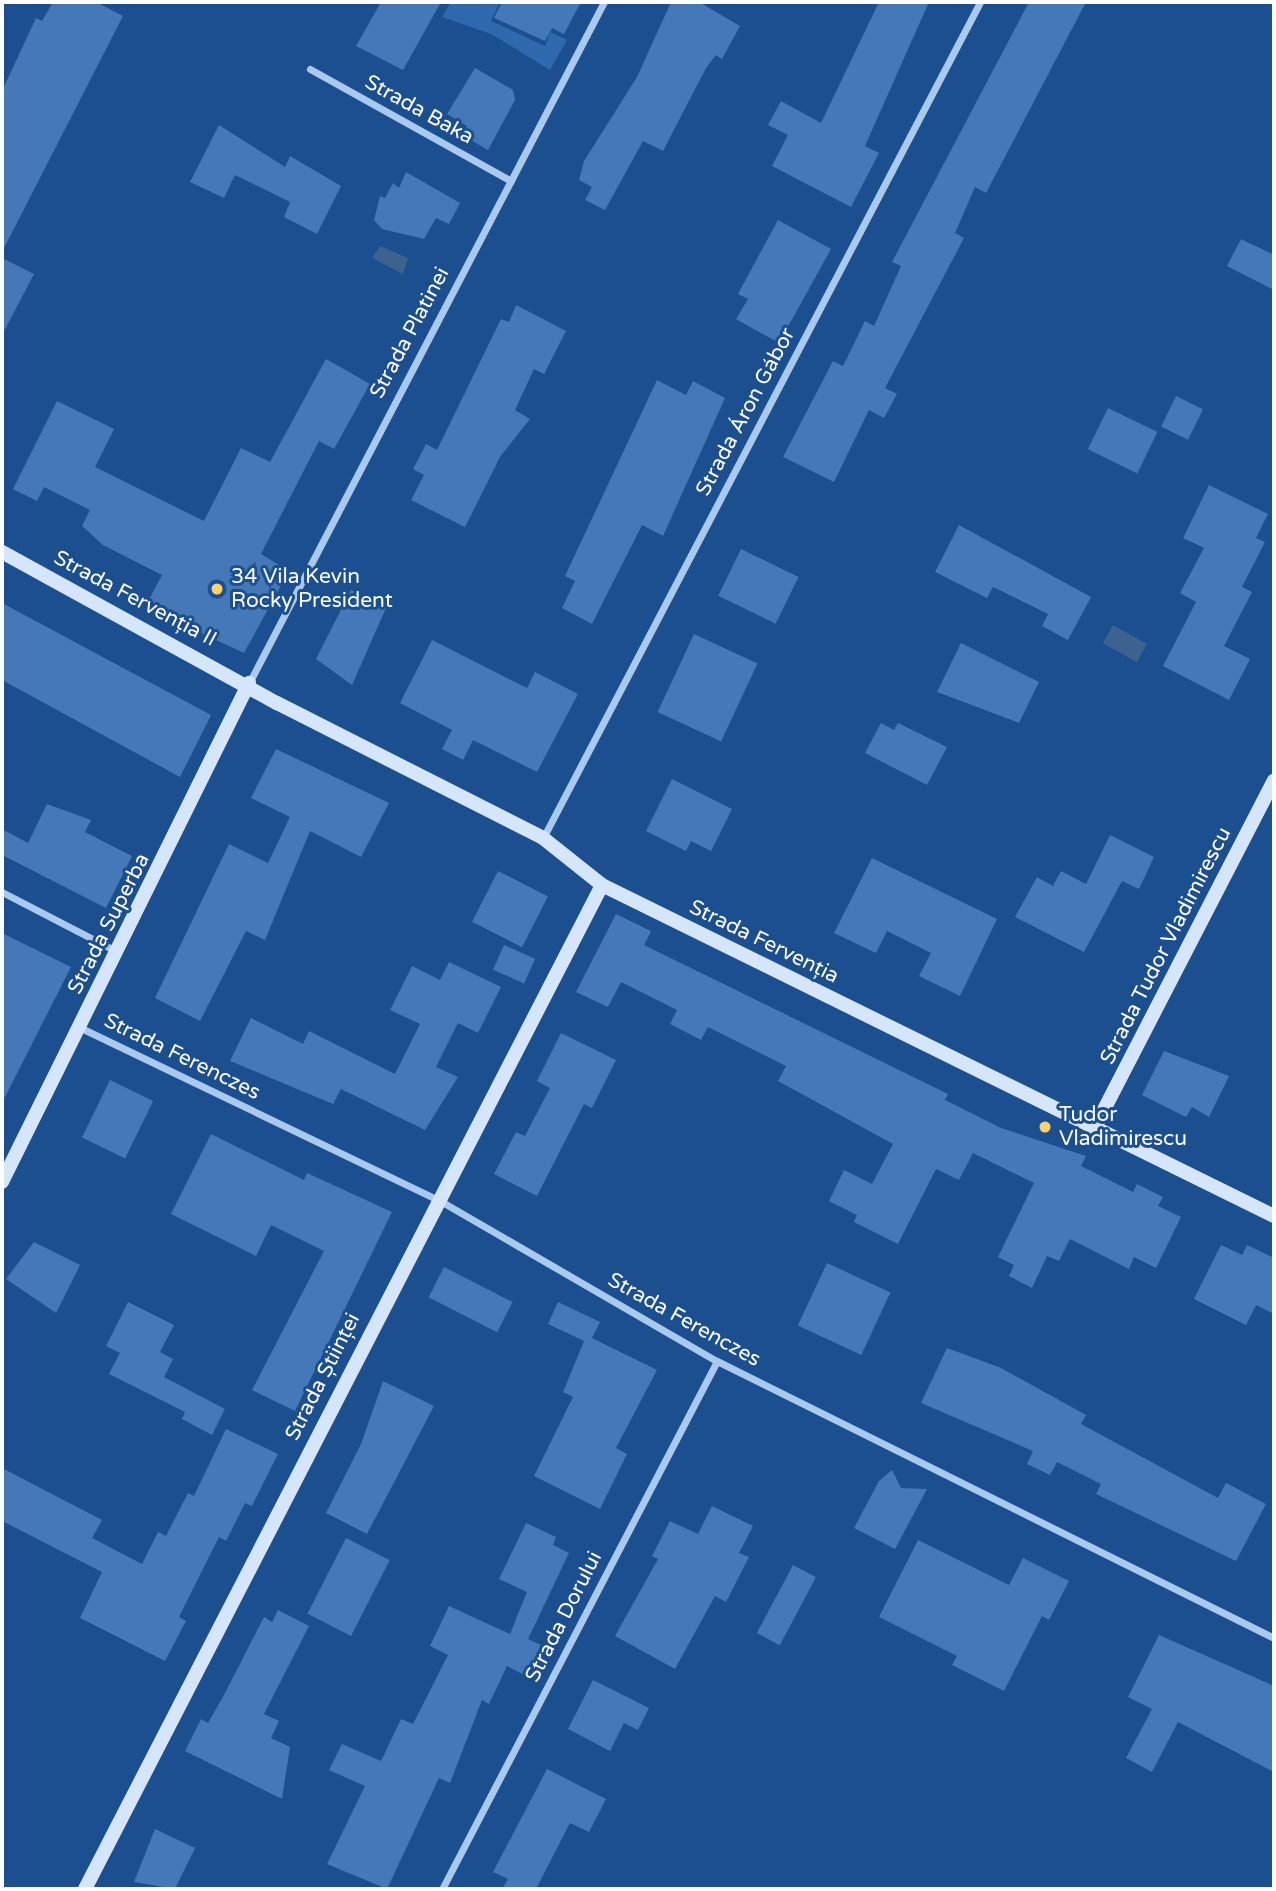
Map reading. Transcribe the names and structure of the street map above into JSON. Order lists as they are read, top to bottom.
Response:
{
  "streets": {
    "street": [
      "Strada Baka",
      "Strada Platinei",
      "Strada Áron Gábor",
      "Strada Fervenția II",
      "Strada Superba",
      "Strada Fervenția",
      "Strada Tudor Vladimirescu",
      "Strada Ferenczes",
      "Strada Științei",
      "Strada Dorului"
    ]
  },
  "crossings": [
    ["Strada Baka", "Strada Platinei"],
    ["Strada Platinei", "Strada Fervenția II"],
    ["Strada Platinei", "Strada Superba"],
    ["Strada Platinei", "Strada Fervenția"],
    ["Strada Áron Gábor", "Strada Fervenția"],
    ["Strada Fervenția II", "Strada Superba"],
    ["Strada Fervenția II", "Strada Fervenția"],
    ["Strada Superba", "Strada Fervenția"],
    ["Strada Superba", "Strada Ferenczes"],
    ["Strada Fervenția", "Strada Tudor Vladimirescu"],
    ["Strada Fervenția", "Strada Științei"],
    ["Strada Ferenczes", "Strada Științei"],
    ["Strada Ferenczes", "Strada Dorului"]
  ],
  "places": ["34 Vila Kevin Rocky President", "Tudor Vladimirescu"]
}
